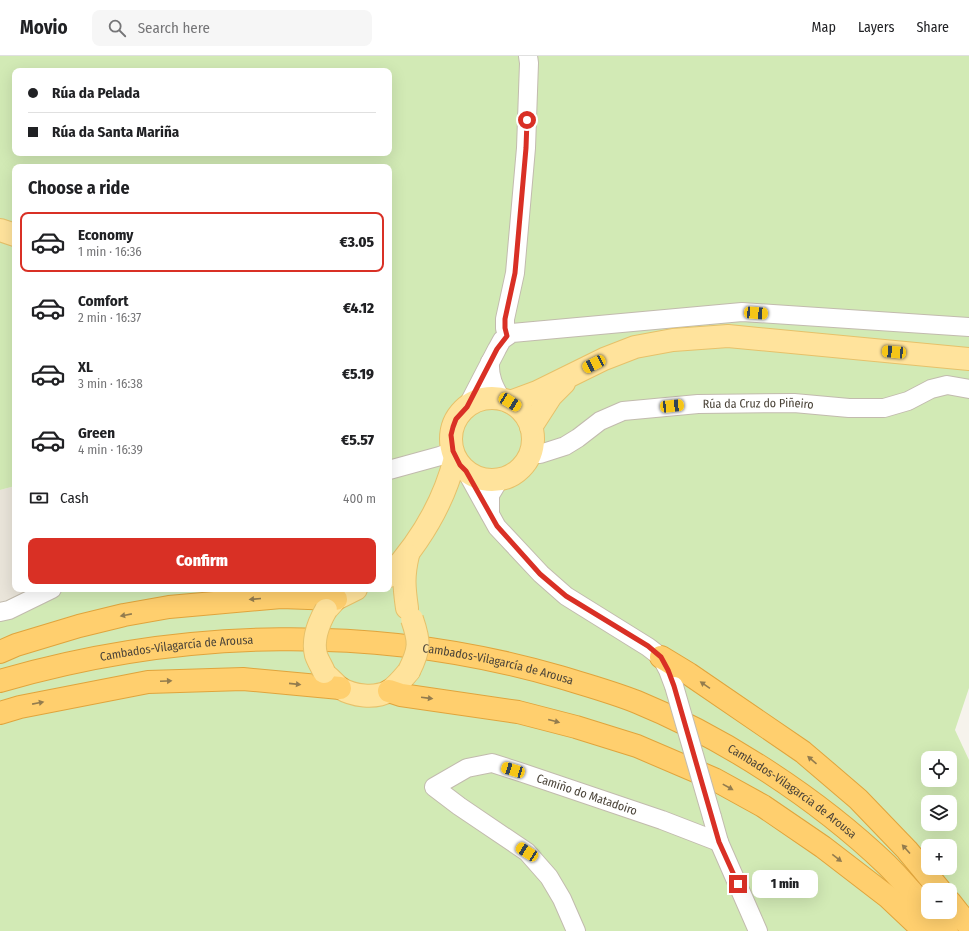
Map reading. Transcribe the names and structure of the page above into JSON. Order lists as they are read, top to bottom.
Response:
{
  "streets": {
    "highway": ["Cambados-Vilagarcía de Arousa"],
    "street": ["Rúa da Cruz do Piñeiro", "Camiño do Matadoiro"]
  },
  "page": {
    "header": "Movio",
    "search": "Search here",
    "nav": ["Map", "Layers", "Share"],
    "banner": ["Rúa da Pelada", "Rúa da Santa Mariña"],
    "heading": "Choose a ride",
    "list": [
      {
        "name": "Economy",
        "note": "1 min · 16:36",
        "value": "€3.05"
      },
      {
        "name": "Comfort",
        "note": "2 min · 16:37",
        "value": "€4.12"
      },
      {
        "name": "XL",
        "note": "3 min · 16:38",
        "value": "€5.19"
      },
      {
        "name": "Green",
        "note": "4 min · 16:39",
        "value": "€5.57"
      }
    ],
    "pay": ["Cash", "400 m"],
    "buttons": "Confirm",
    "map_buttons": ["+", "−"],
    "bubble": "1 min"
  }
}
